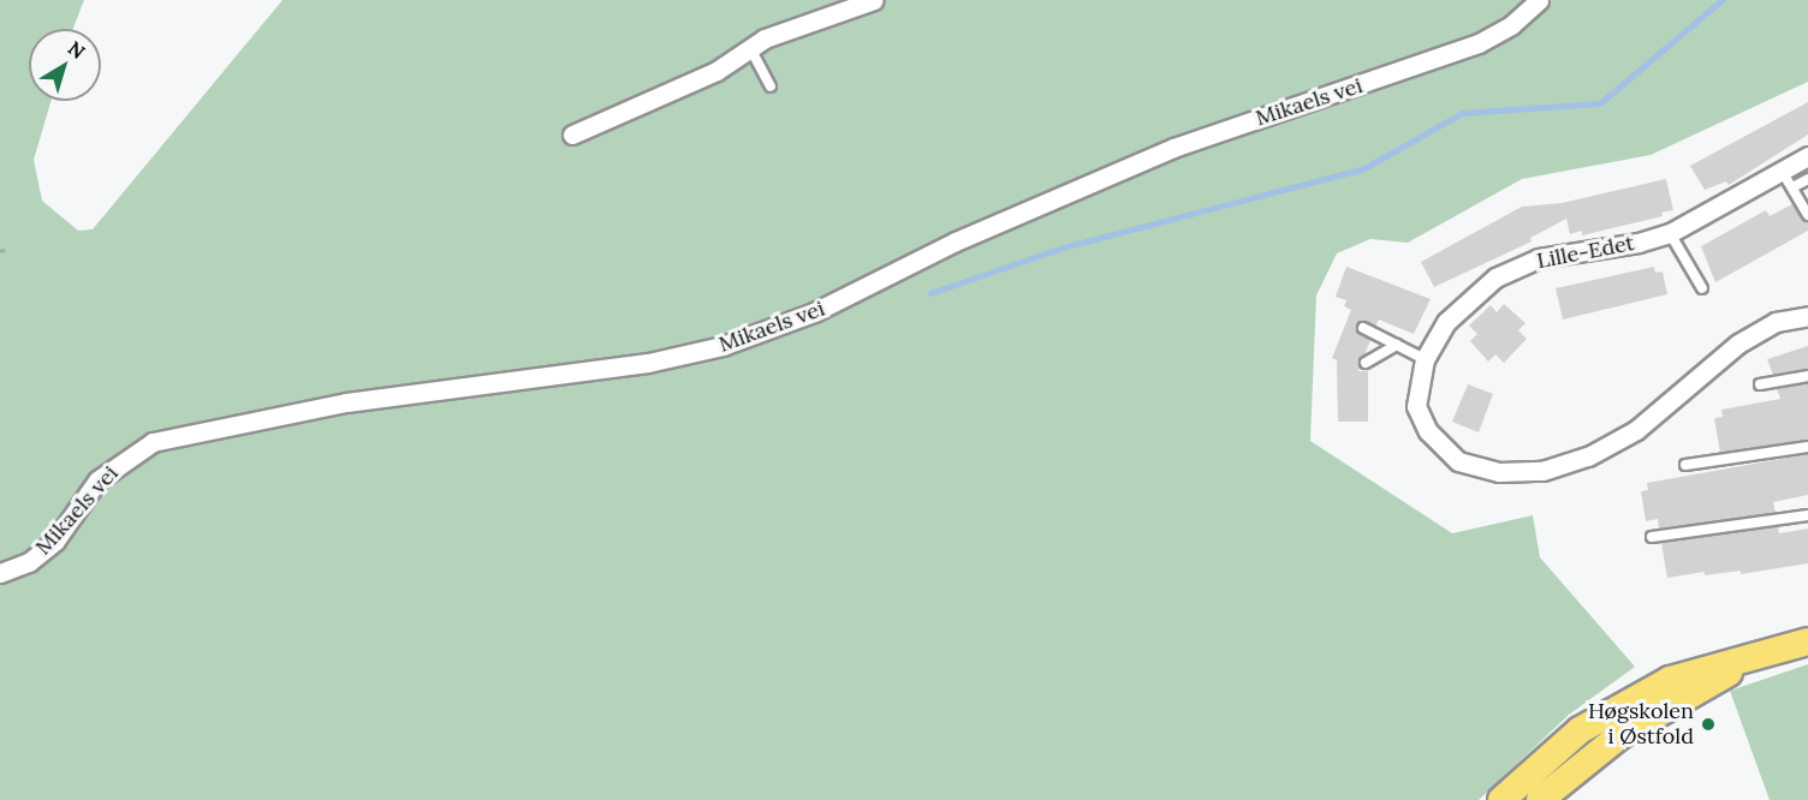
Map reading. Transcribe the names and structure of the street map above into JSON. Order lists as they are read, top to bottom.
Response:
{
  "streets": {
    "street": ["Mikaels vei", "Lille-Edet"]
  },
  "places": ["Høgskolen i Østfold"],
  "north": "top right"
}
